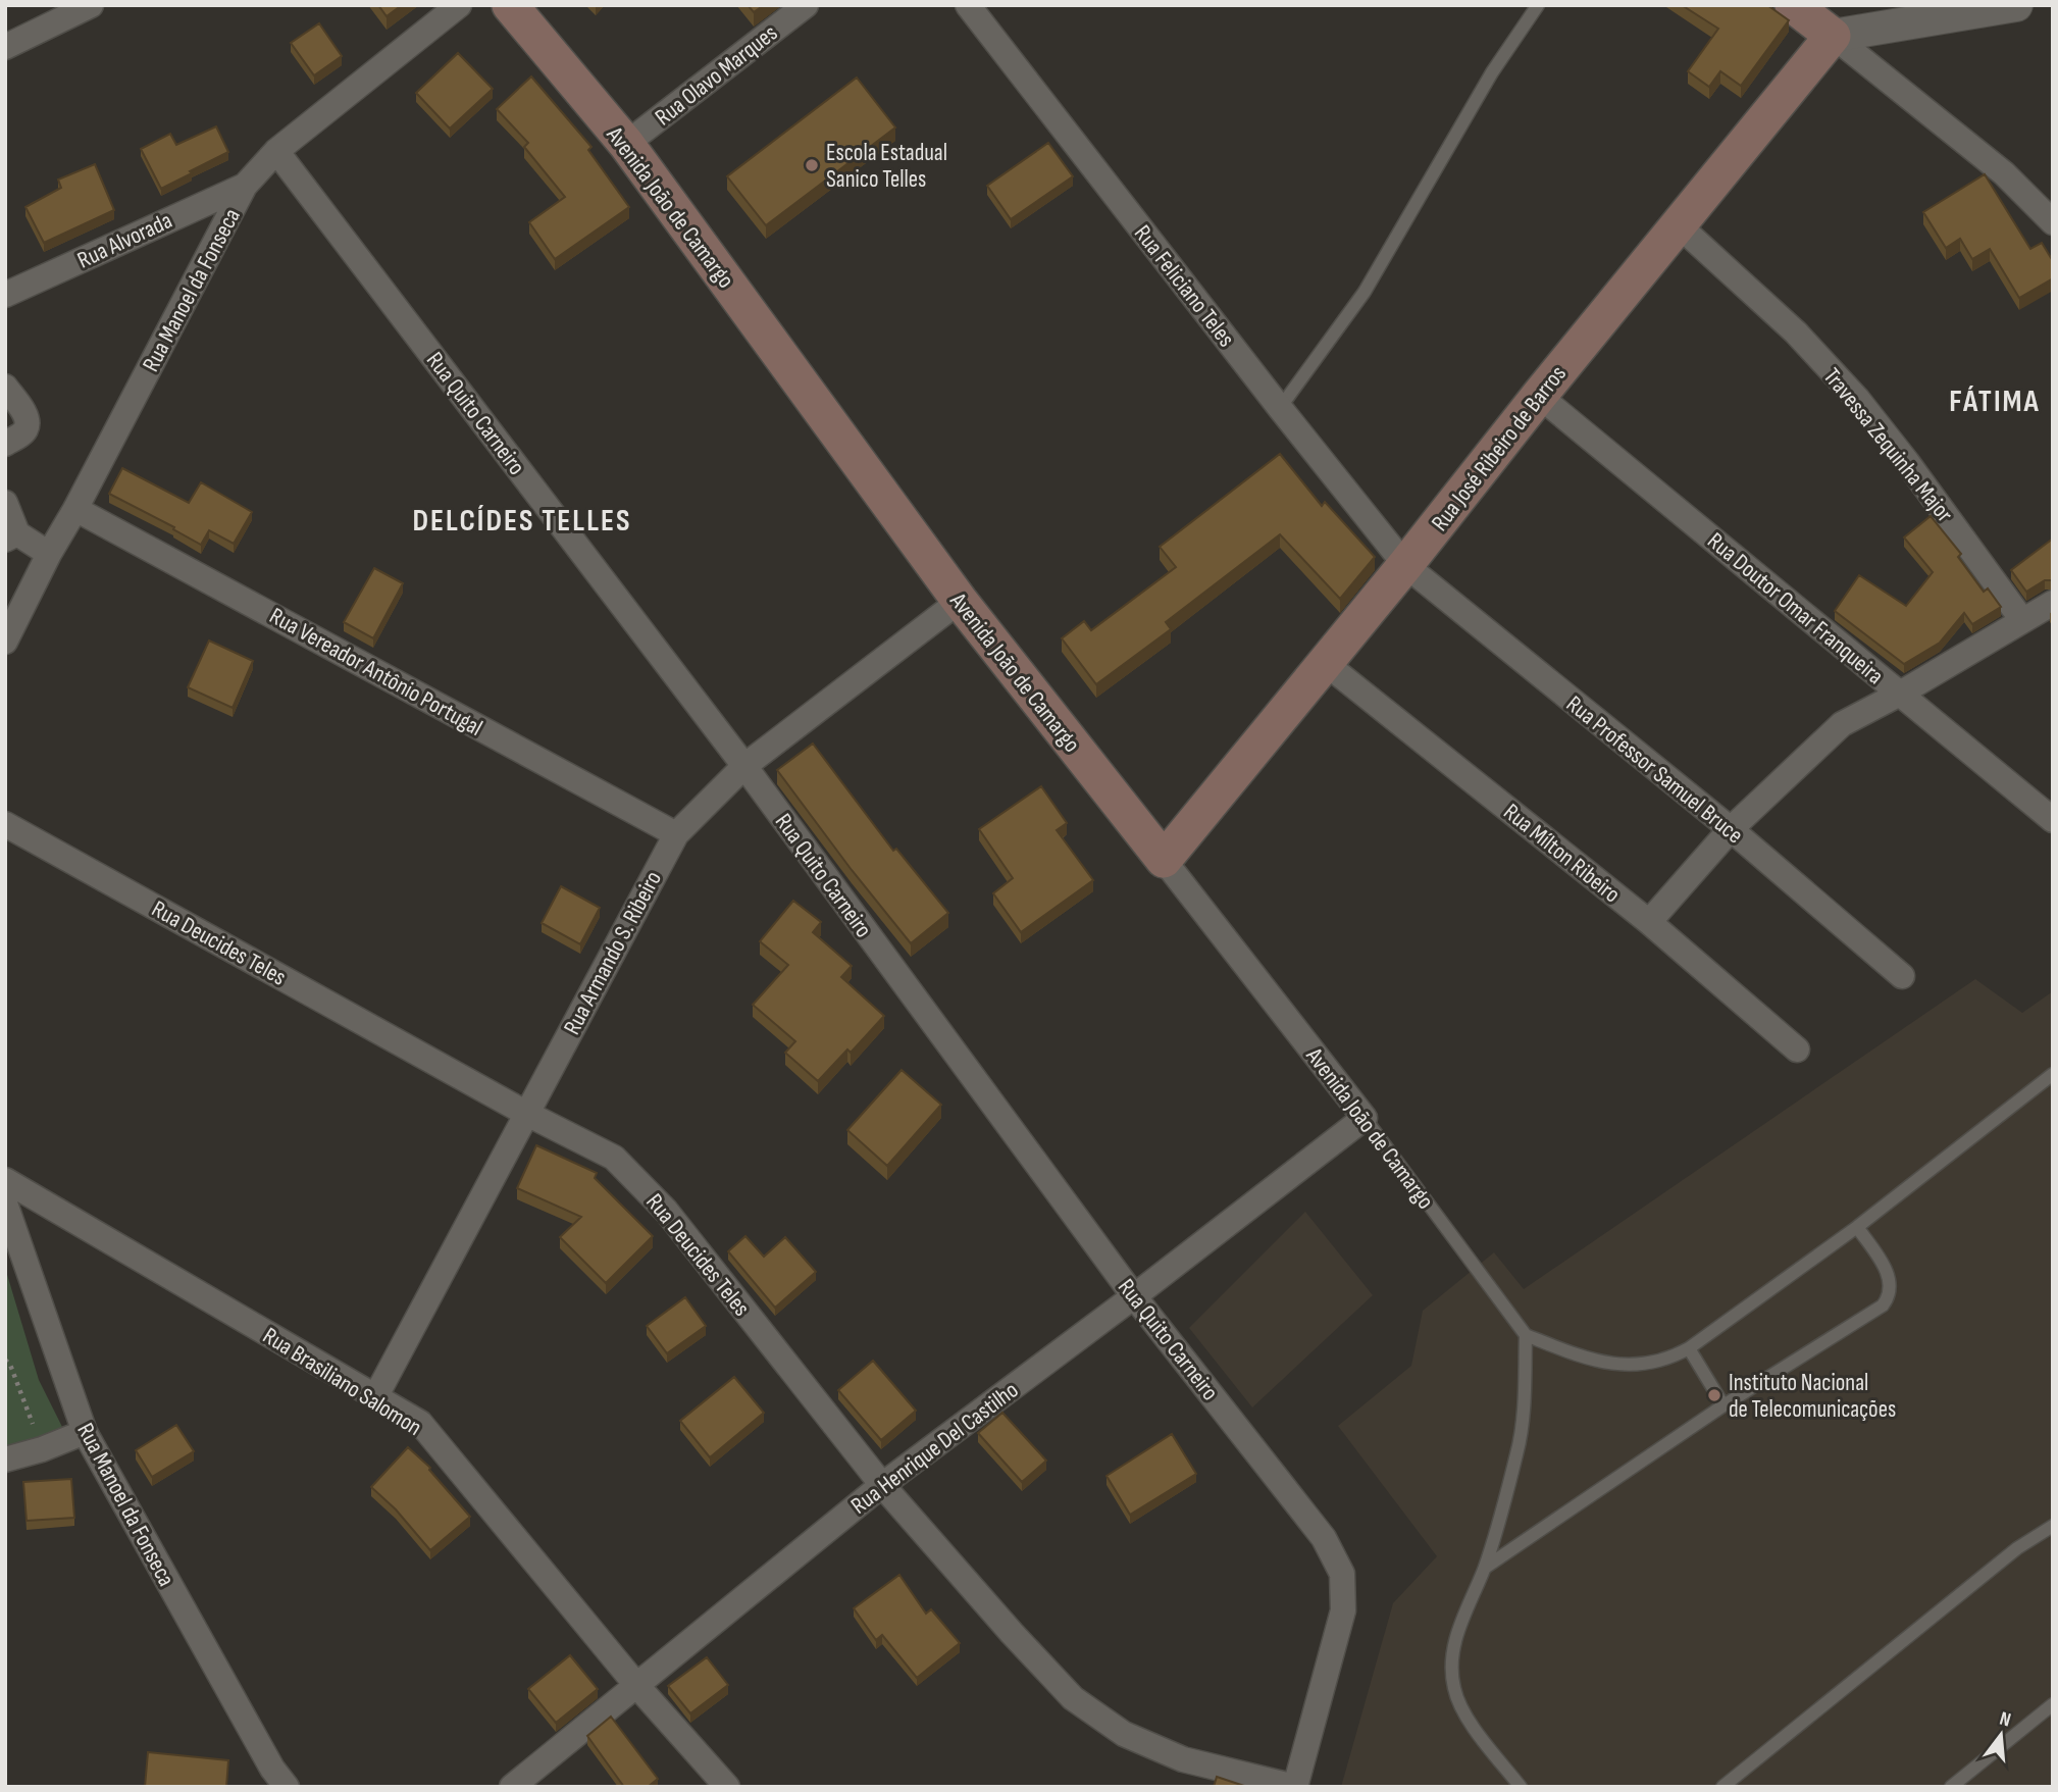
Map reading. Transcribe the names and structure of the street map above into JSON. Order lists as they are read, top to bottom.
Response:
{
  "streets": {
    "main road": ["Avenida João de Camargo", "Rua José Ribeiro de Barros"],
    "street": [
      "Rua Olavo Marques",
      "Rua Alvorada",
      "Rua Feliciano Teles",
      "Rua Manoel da Fonseca",
      "Rua Quito Carneiro",
      "Travessa Zequinha Major",
      "Rua Doutor Omar Franqueira",
      "Rua Vereador Antônio Portugal",
      "Rua Professor Samuel Bruce",
      "Rua Mílton Ribeiro",
      "Rua Deucides Teles",
      "Rua Armando S. Ribeiro",
      "Rua Brasiliano Salomon",
      "Rua Henrique Del Castilho"
    ]
  },
  "crossings": [
    ["Rua Olavo Marques", "Avenida João de Camargo"],
    ["Avenida João de Camargo", "Rua José Ribeiro de Barros"],
    ["Avenida João de Camargo", "Rua Armando S. Ribeiro"],
    ["Avenida João de Camargo", "Rua Henrique Del Castilho"],
    ["Rua Alvorada", "Rua Manoel da Fonseca"],
    ["Rua Feliciano Teles", "Rua José Ribeiro de Barros"],
    ["Rua Feliciano Teles", "Rua Professor Samuel Bruce"],
    ["Rua Manoel da Fonseca", "Rua Quito Carneiro"],
    ["Rua Manoel da Fonseca", "Rua Vereador Antônio Portugal"],
    ["Rua Quito Carneiro", "Rua Deucides Teles"],
    ["Rua Quito Carneiro", "Rua Armando S. Ribeiro"],
    ["Rua Quito Carneiro", "Rua Henrique Del Castilho"],
    ["Travessa Zequinha Major", "Rua José Ribeiro de Barros"],
    ["Rua José Ribeiro de Barros", "Rua Doutor Omar Franqueira"],
    ["Rua José Ribeiro de Barros", "Rua Professor Samuel Bruce"],
    ["Rua José Ribeiro de Barros", "Rua Mílton Ribeiro"],
    ["Rua Vereador Antônio Portugal", "Rua Armando S. Ribeiro"],
    ["Rua Deucides Teles", "Rua Armando S. Ribeiro"],
    ["Rua Deucides Teles", "Rua Henrique Del Castilho"],
    ["Rua Armando S. Ribeiro", "Rua Brasiliano Salomon"],
    ["Rua Brasiliano Salomon", "Rua Henrique Del Castilho"]
  ],
  "districts": ["FÁTIMA", "DELCÍDES TELLES"],
  "places": ["Escola Estadual Sanico Telles", "Instituto Nacional de Telecomunicações"],
  "north": "top"
}
